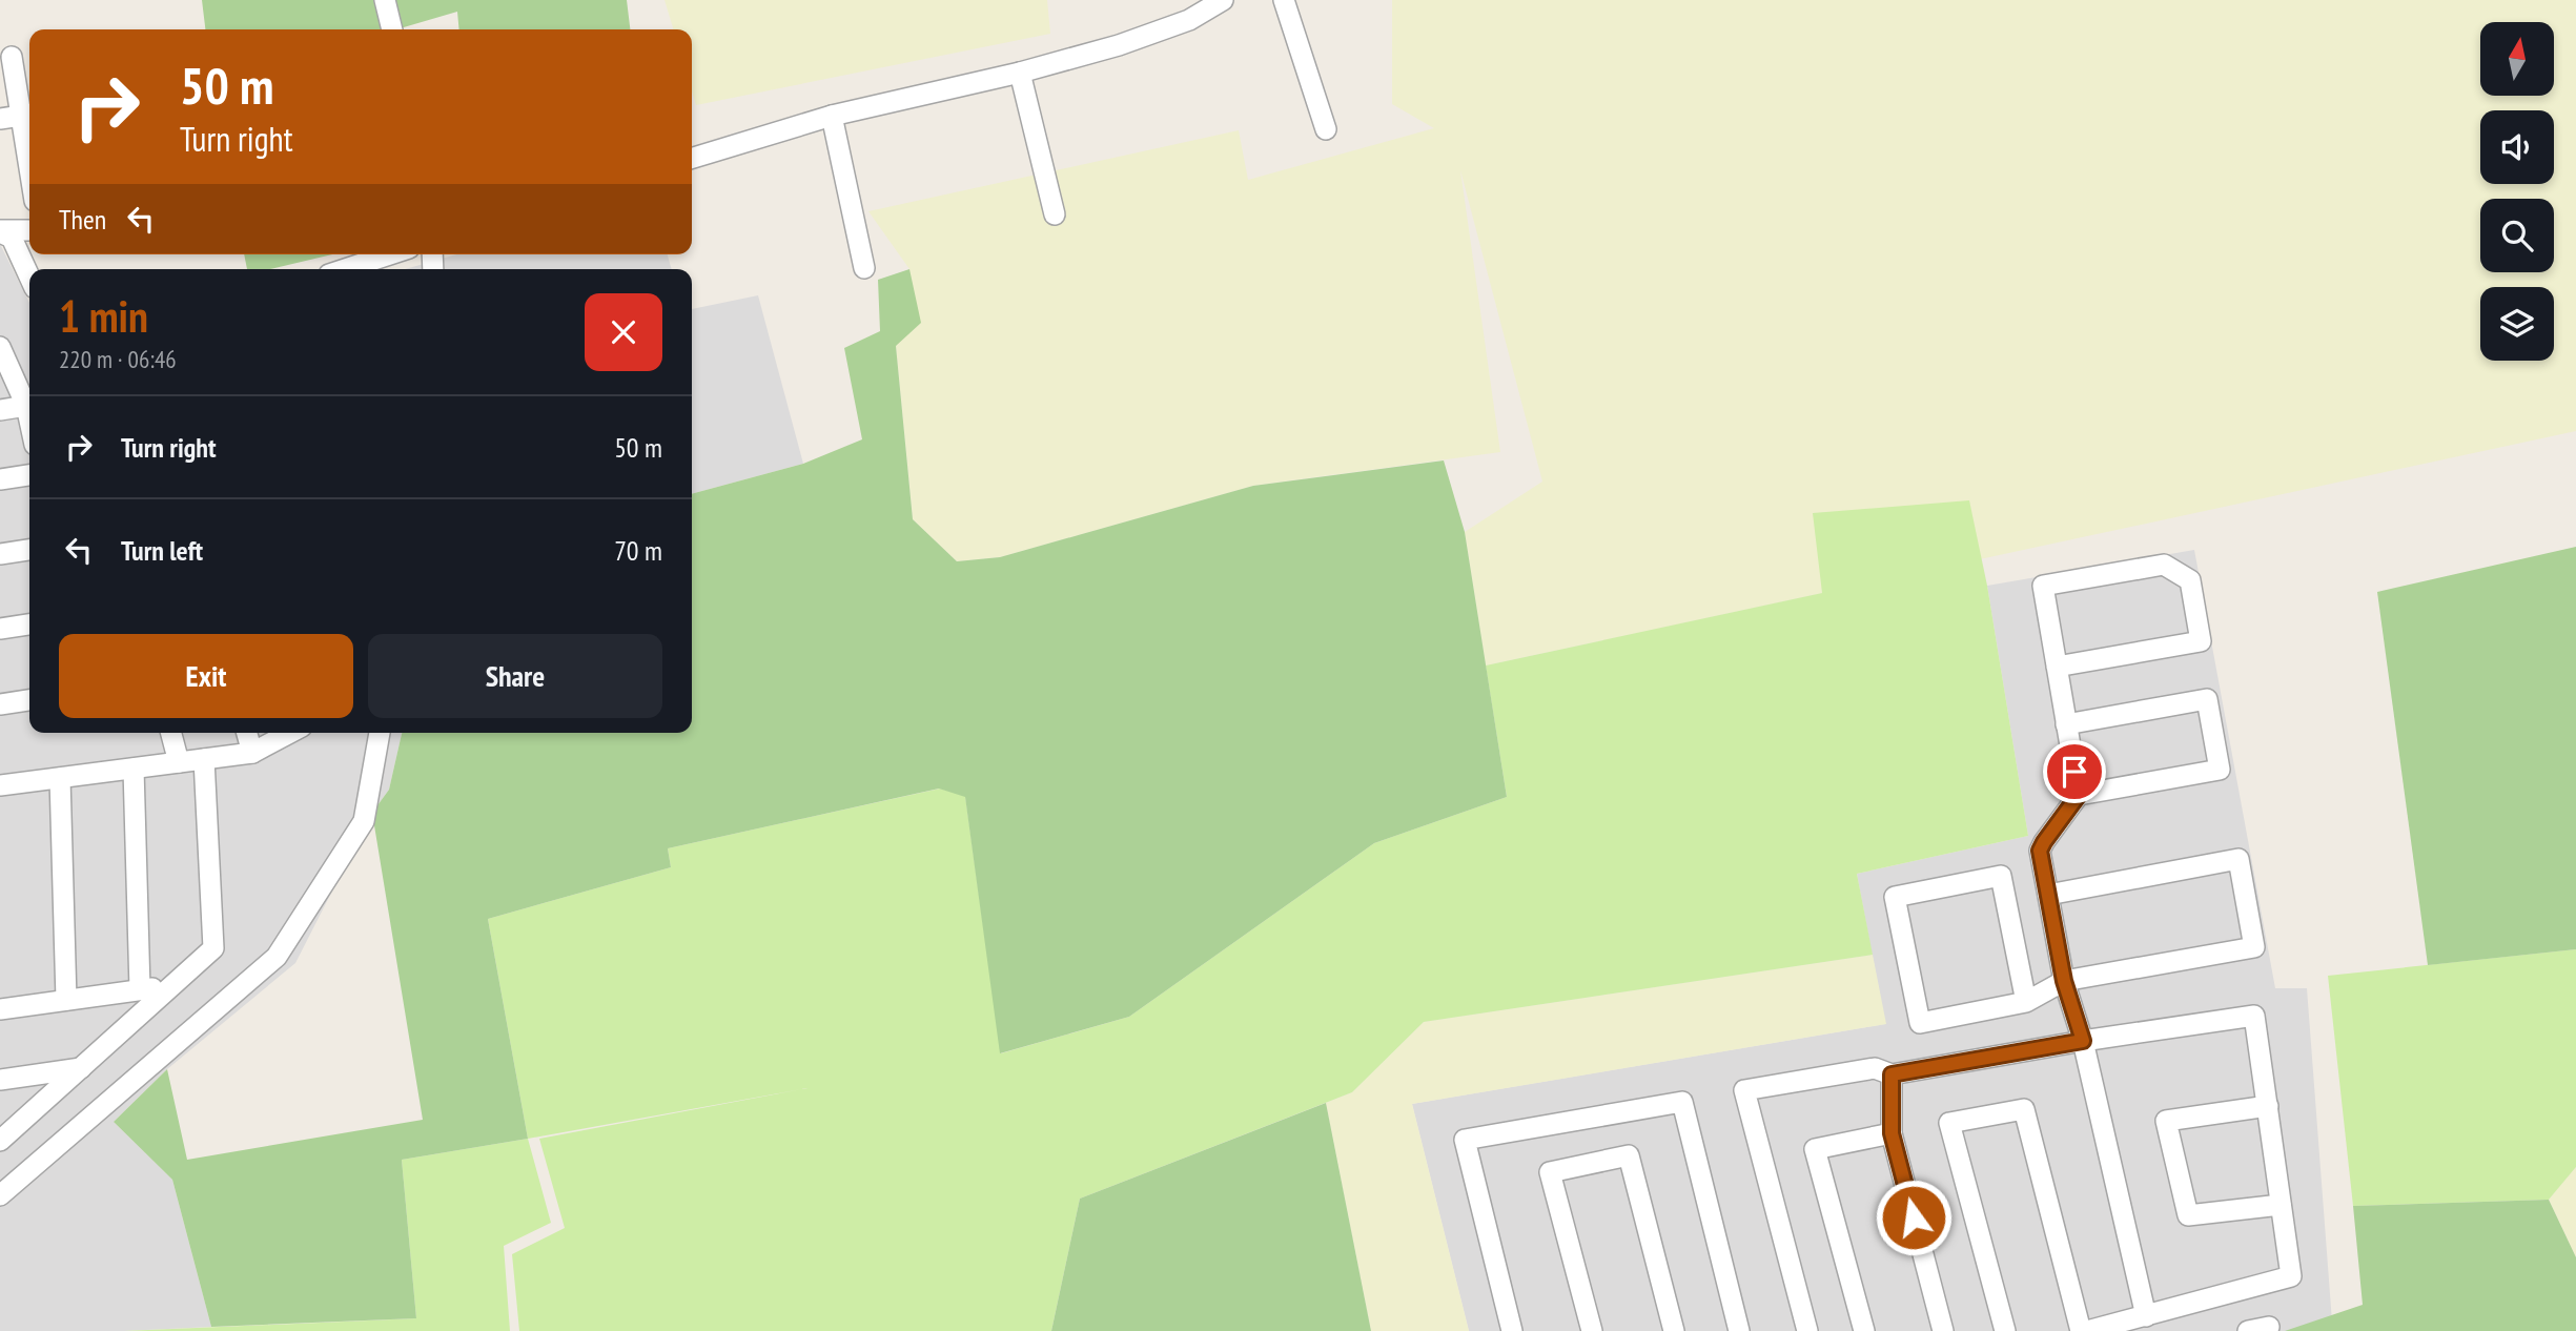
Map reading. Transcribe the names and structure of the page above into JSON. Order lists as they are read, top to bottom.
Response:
{
  "north": "top",
  "page": {
    "turn": ["50 m", "Turn right"],
    "then": "Then",
    "heading": ["1 min", "220 m · 06:46"],
    "list": [
      {
        "name": "Turn right",
        "value": "50 m"
      },
      {
        "name": "Turn left",
        "value": "70 m"
      }
    ],
    "buttons": ["Exit", "Share"]
  }
}
